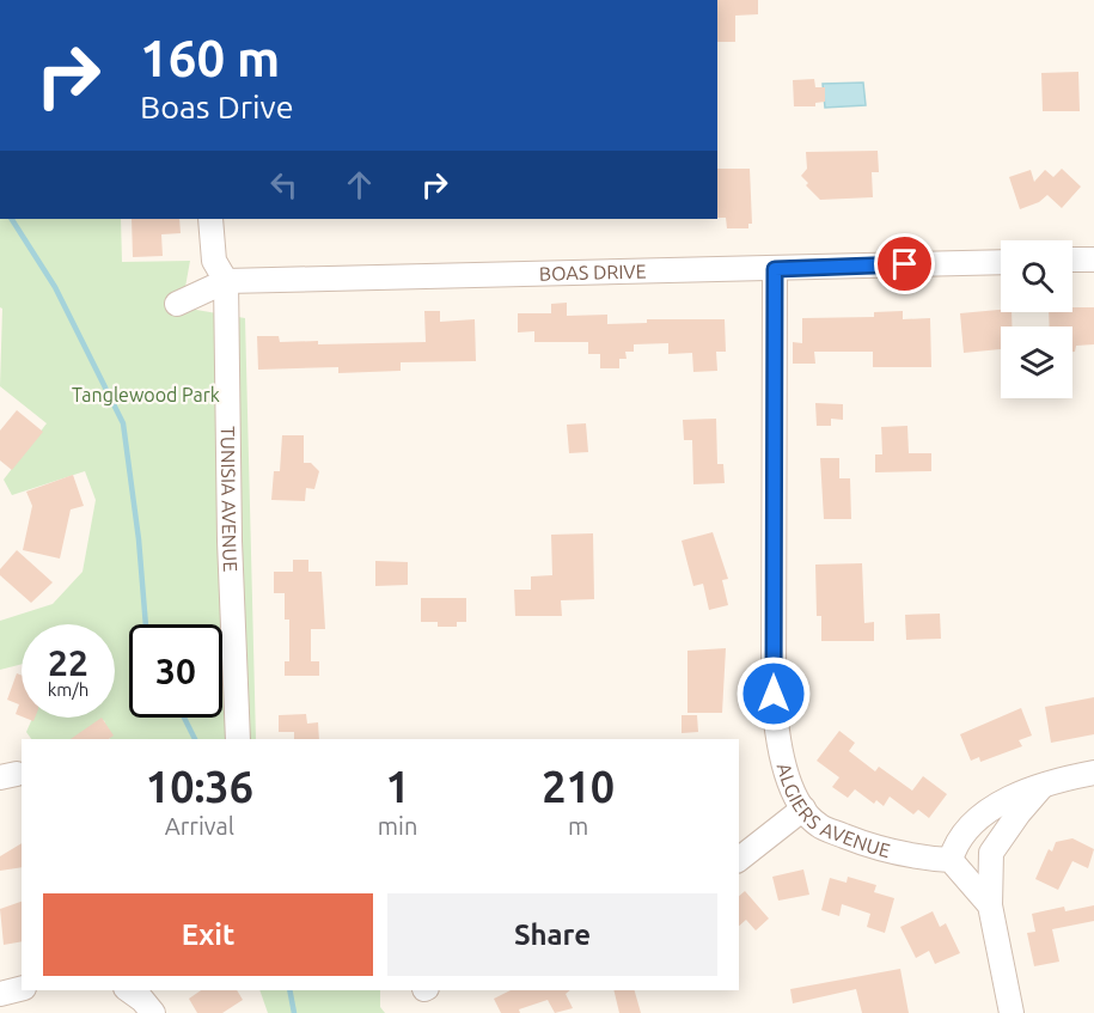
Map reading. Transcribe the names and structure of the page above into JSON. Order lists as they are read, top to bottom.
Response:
{
  "streets": {
    "street": ["BOAS DRIVE", "TUNISIA AVENUE", "ALGIERS AVENUE"]
  },
  "crossings": [
    ["BOAS DRIVE", "TUNISIA AVENUE"],
    ["BOAS DRIVE", "ALGIERS AVENUE"]
  ],
  "parks": ["Tanglewood Park"],
  "page": {
    "turn": ["160 m", "Boas Drive"],
    "speed": "22 km/h",
    "limit": "30",
    "eta": [
      "10:36",
      "Arrival",
      "1",
      "min",
      "210",
      "m"
    ],
    "buttons": ["Exit", "Share"]
  }
}
